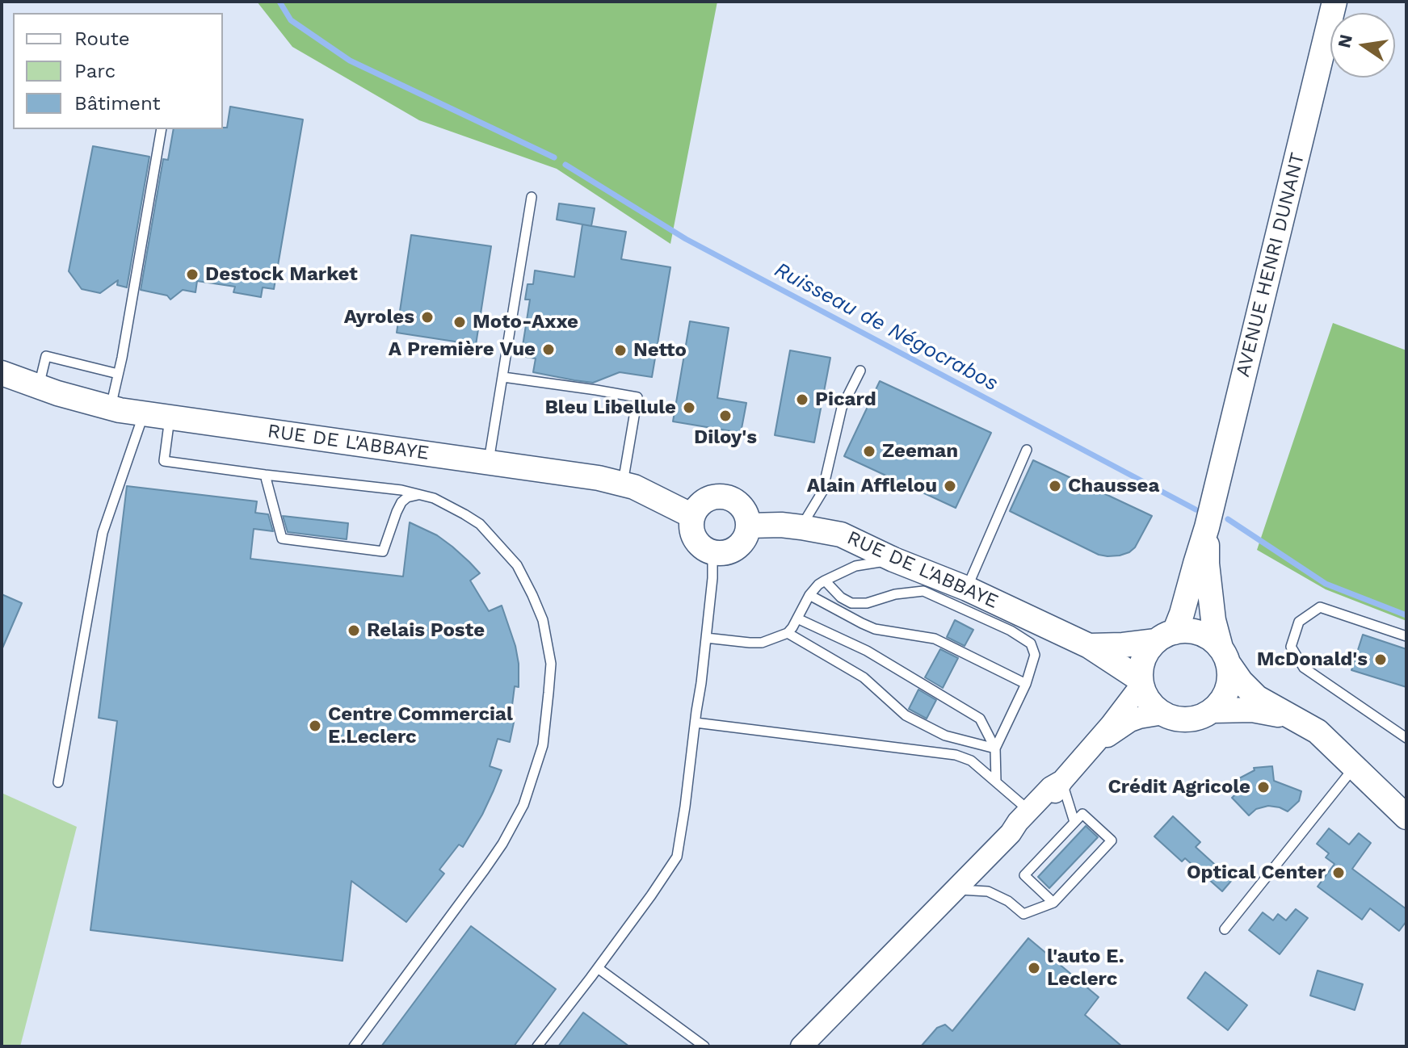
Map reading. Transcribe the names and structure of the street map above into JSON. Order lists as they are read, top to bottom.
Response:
{
  "streets": {
    "main road": ["AVENUE HENRI DUNANT", "RUE DE L'ABBAYE"]
  },
  "crossings": [
    ["AVENUE HENRI DUNANT", "RUE DE L'ABBAYE"]
  ],
  "water": ["Ruisseau de Négocrabos"],
  "places": [
    "Destock Market",
    "Ayroles",
    "Moto-Axxe",
    "A Première Vue",
    "Netto",
    "Picard",
    "Bleu Libellule",
    "Diloy's",
    "Zeeman",
    "Alain Afflelou",
    "Chaussea",
    "Relais Poste",
    "McDonald's",
    "Centre Commercial E.Leclerc",
    "Crédit Agricole",
    "Optical Center",
    "l'auto E. Leclerc"
  ],
  "legend": ["Route", "Parc", "Bâtiment"],
  "north": "left"
}
